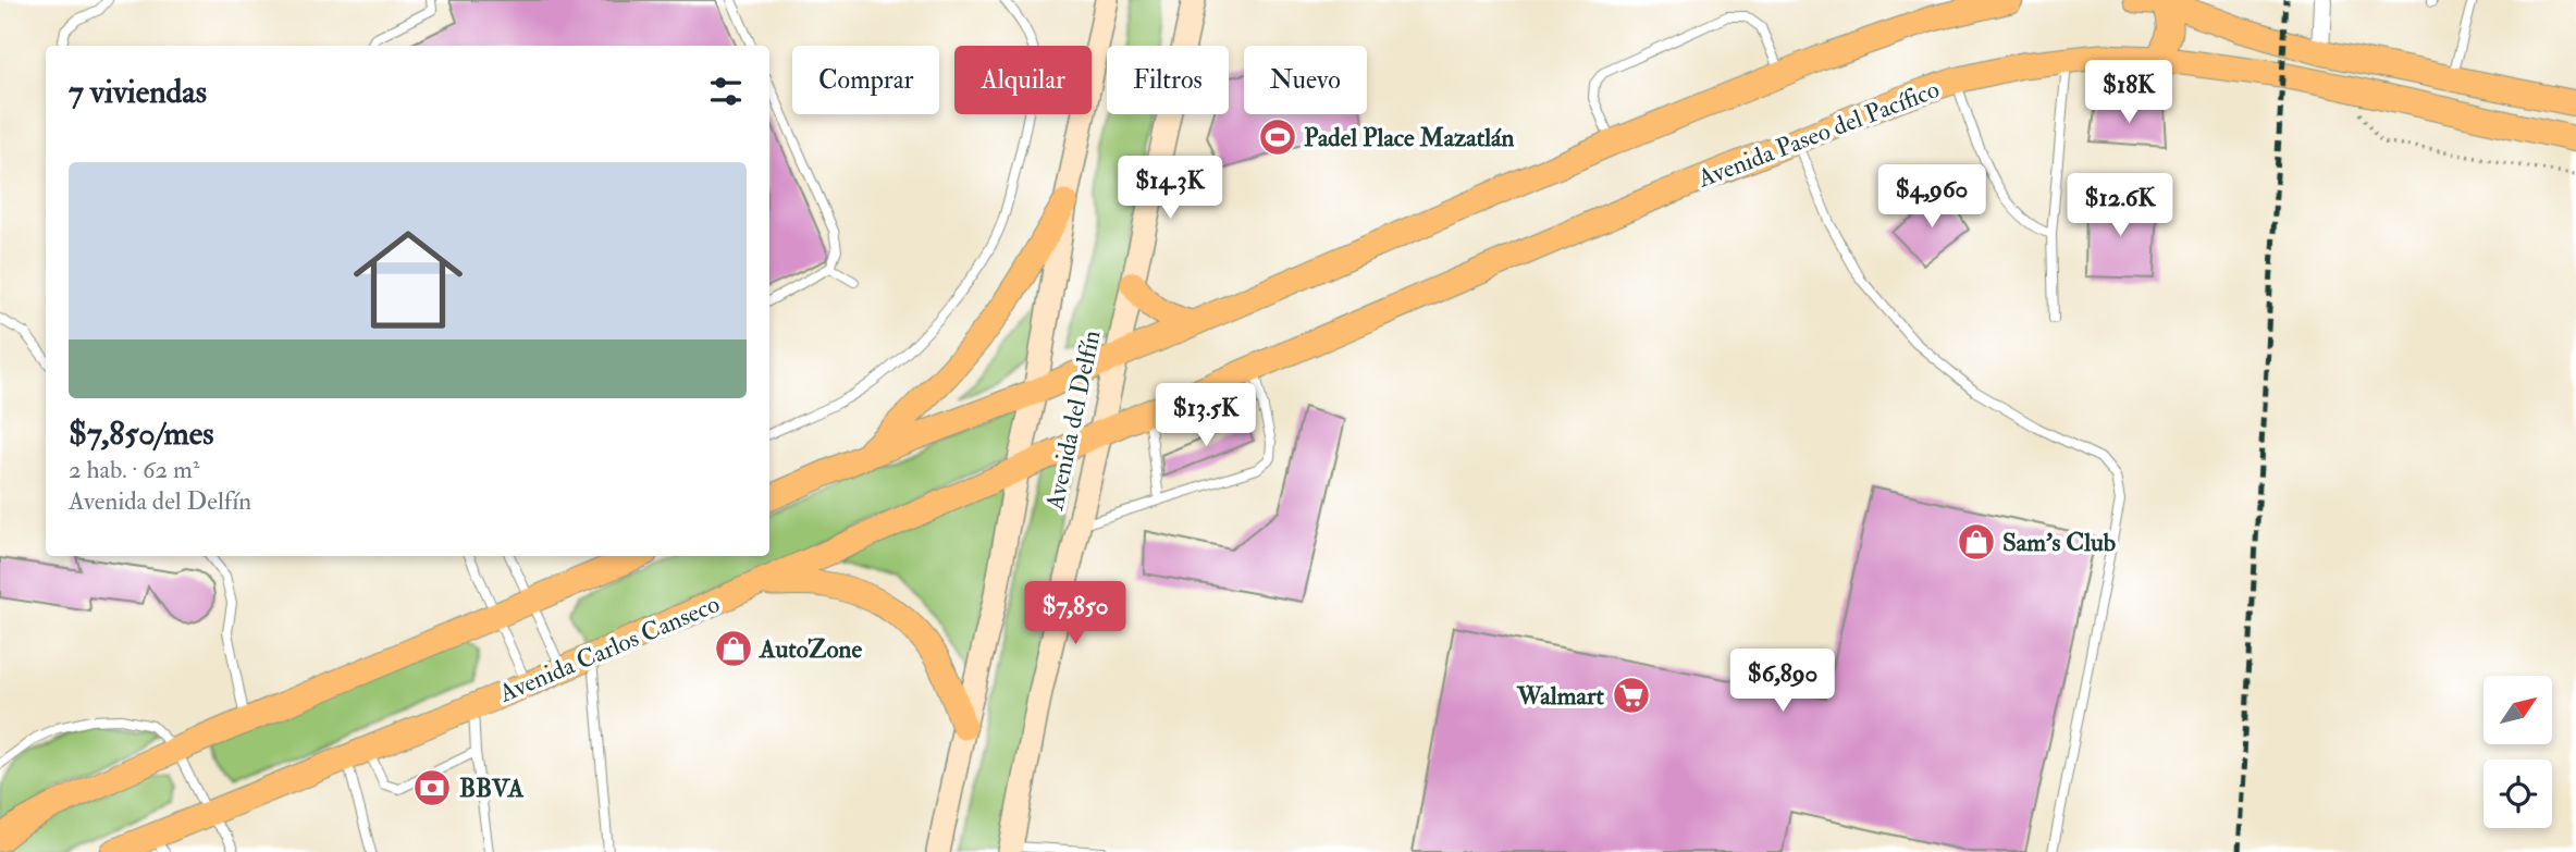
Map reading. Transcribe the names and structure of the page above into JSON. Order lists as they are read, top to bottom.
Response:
{
  "streets": {
    "main road": ["Avenida Paseo del Pacífico", "Avenida Carlos Canseco"],
    "street": ["Avenida del Delfín"]
  },
  "crossings": [
    ["Avenida Paseo del Pacífico", "Avenida del Delfín"],
    ["Avenida Paseo del Pacífico", "Avenida Carlos Canseco"],
    ["Avenida del Delfín", "Avenida Carlos Canseco"]
  ],
  "places": {
    "sports": ["Padel Place Mazatlán"],
    "shop": ["Sam's Club", "AutoZone"],
    "supermarket": ["Walmart"],
    "bank": ["BBVA"]
  },
  "north": "top right",
  "page": {
    "chip": [
      "Comprar",
      "Alquilar",
      "Filtros",
      "Nuevo"
    ],
    "heading": "7 viviendas",
    "price": [
      "$18K",
      "$14.3K",
      "$4,960",
      "$12.6K",
      "$13.5K",
      "$7,850",
      "$6,890"
    ],
    "list": [
      {
        "name": "$7,850/mes",
        "note": "2 hab. · 62 m² · Avenida del Delfín"
      }
    ]
  }
}
